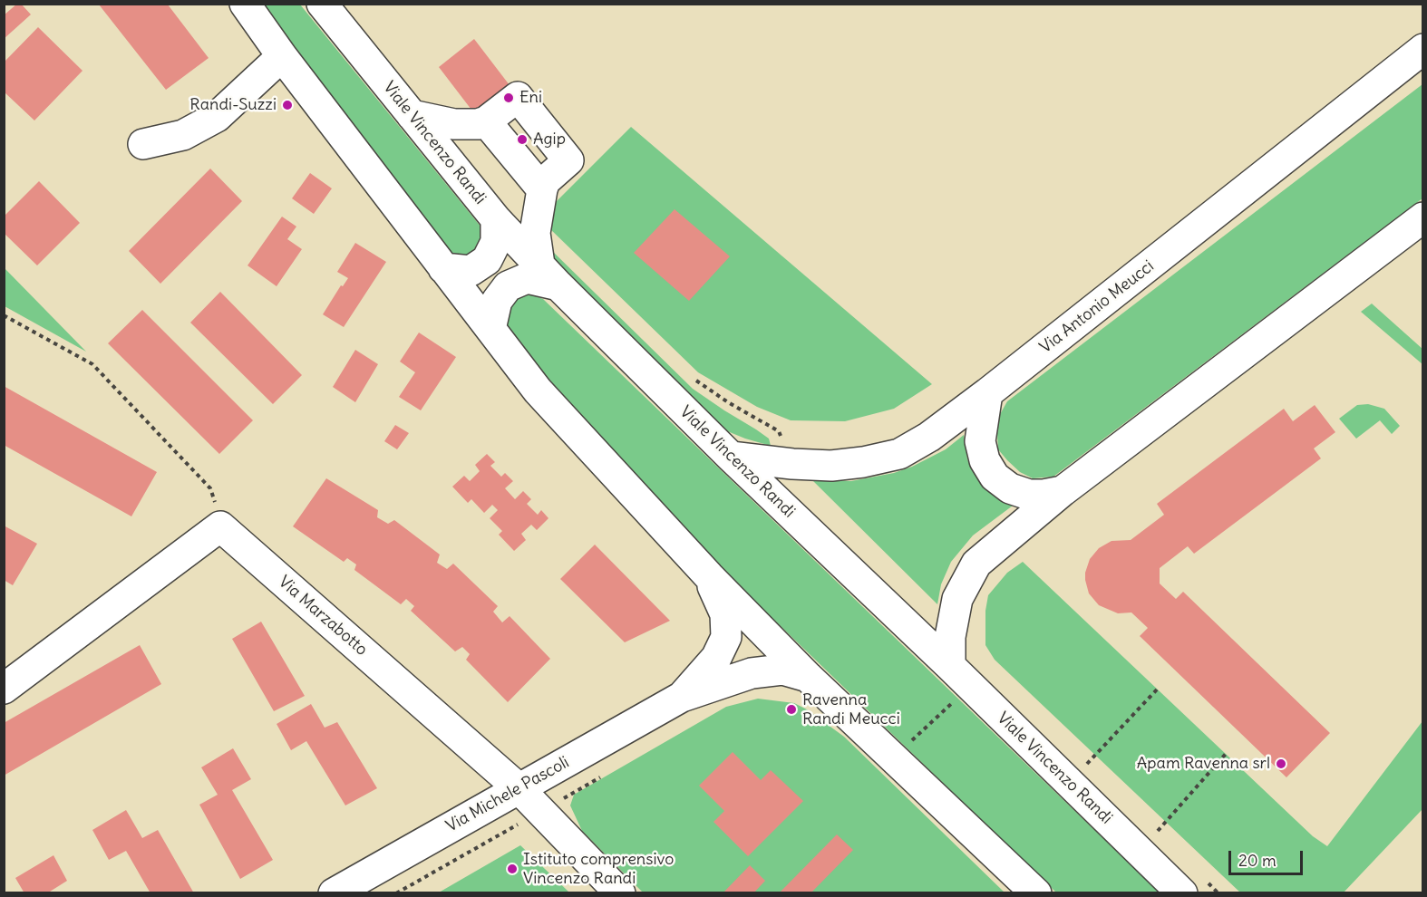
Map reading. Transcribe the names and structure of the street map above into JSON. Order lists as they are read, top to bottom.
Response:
{
  "streets": {
    "street": [
      "Viale Vincenzo Randi",
      "Via Antonio Meucci",
      "Via Marzabotto",
      "Via Michele Pascoli"
    ]
  },
  "crossings": [
    ["Viale Vincenzo Randi", "Via Antonio Meucci"],
    ["Via Marzabotto", "Via Michele Pascoli"]
  ],
  "places": [
    "Eni",
    "Randi-Suzzi",
    "Agip",
    "Ravenna Randi Meucci",
    "Apam Ravenna srl",
    "Istituto comprensivo Vincenzo Randi"
  ],
  "scale_bar": "20 m"
}
